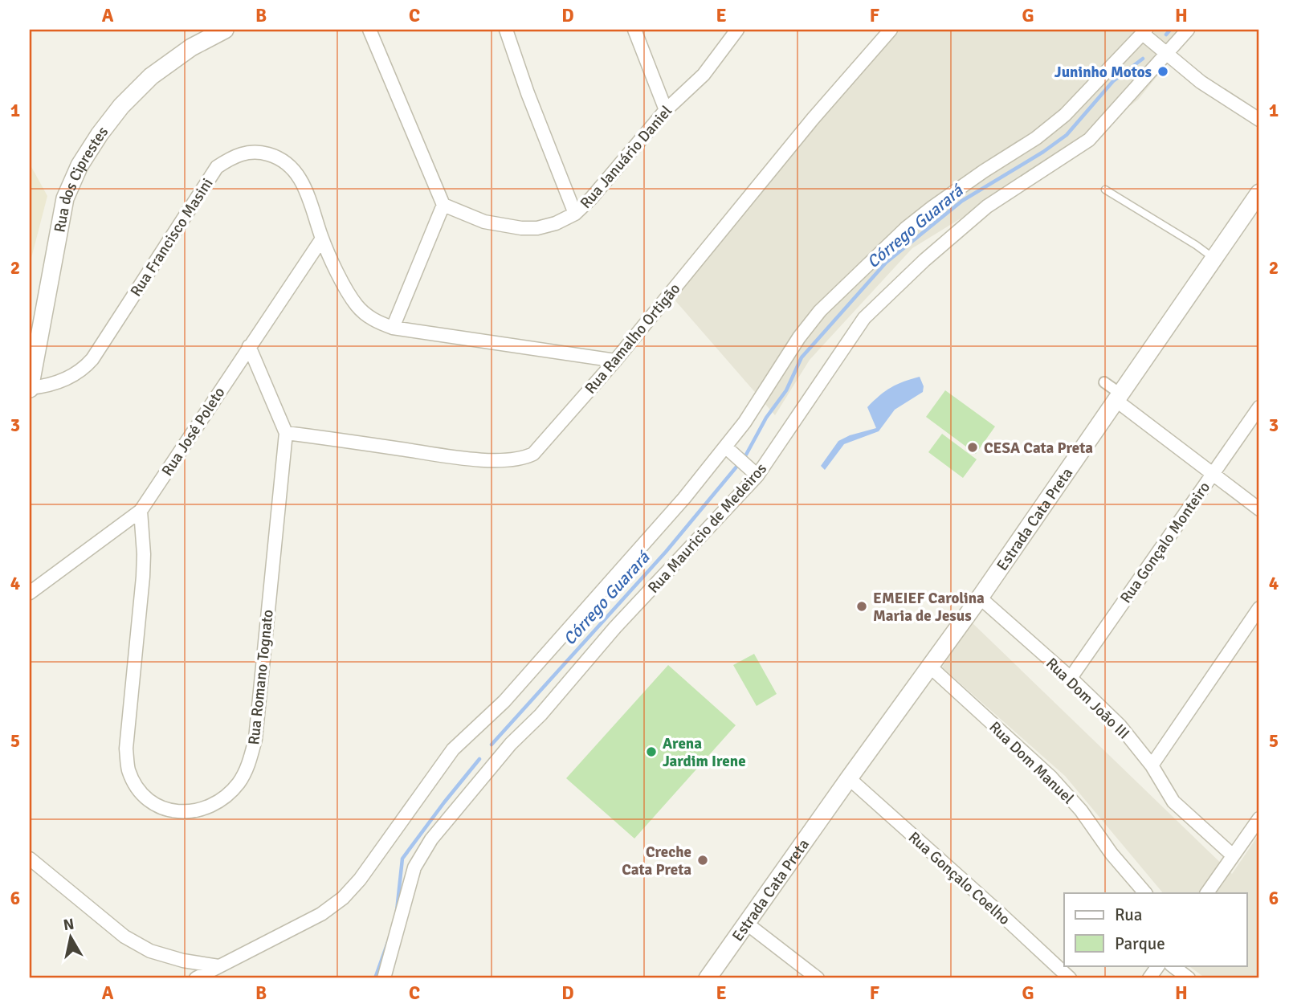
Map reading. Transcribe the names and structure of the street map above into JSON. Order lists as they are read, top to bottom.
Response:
{
  "streets": {
    "street": [
      "Rua Januário Daniel",
      "Rua dos Ciprestes",
      "Rua Francisco Masini",
      "Rua Ramalho Ortigão",
      "Rua José Poleto",
      "Estrada Cata Preta",
      "Rua Mauricio de Medeiros",
      "Rua Gonçalo Monteiro",
      "Rua Romano Tognato",
      "Rua Dom João III",
      "Rua Dom Manuel",
      "Rua Gonçalo Coelho"
    ]
  },
  "crossings": [
    ["Rua dos Ciprestes", "Rua Francisco Masini"],
    ["Rua Francisco Masini", "Rua Ramalho Ortigão"],
    ["Rua Francisco Masini", "Rua José Poleto"],
    ["Rua Ramalho Ortigão", "Rua Romano Tognato"],
    ["Rua José Poleto", "Rua Romano Tognato"],
    ["Estrada Cata Preta", "Rua Dom João III"],
    ["Estrada Cata Preta", "Rua Dom Manuel"],
    ["Estrada Cata Preta", "Rua Gonçalo Coelho"],
    ["Rua Gonçalo Monteiro", "Rua Dom João III"]
  ],
  "water": ["Córrego Guarará"],
  "places": [
    "Juninho Motos",
    "CESA Cata Preta",
    "EMEIEF Carolina Maria de Jesus",
    "Arena Jardim Irene",
    "Creche Cata Preta"
  ],
  "legend": ["Rua", "Parque"],
  "north": "top",
  "grid": {
    "columns": [
      "A",
      "B",
      "C",
      "D",
      "E",
      "F",
      "G",
      "H"
    ],
    "rows": [
      "1",
      "2",
      "3",
      "4",
      "5",
      "6"
    ]
  }
}
